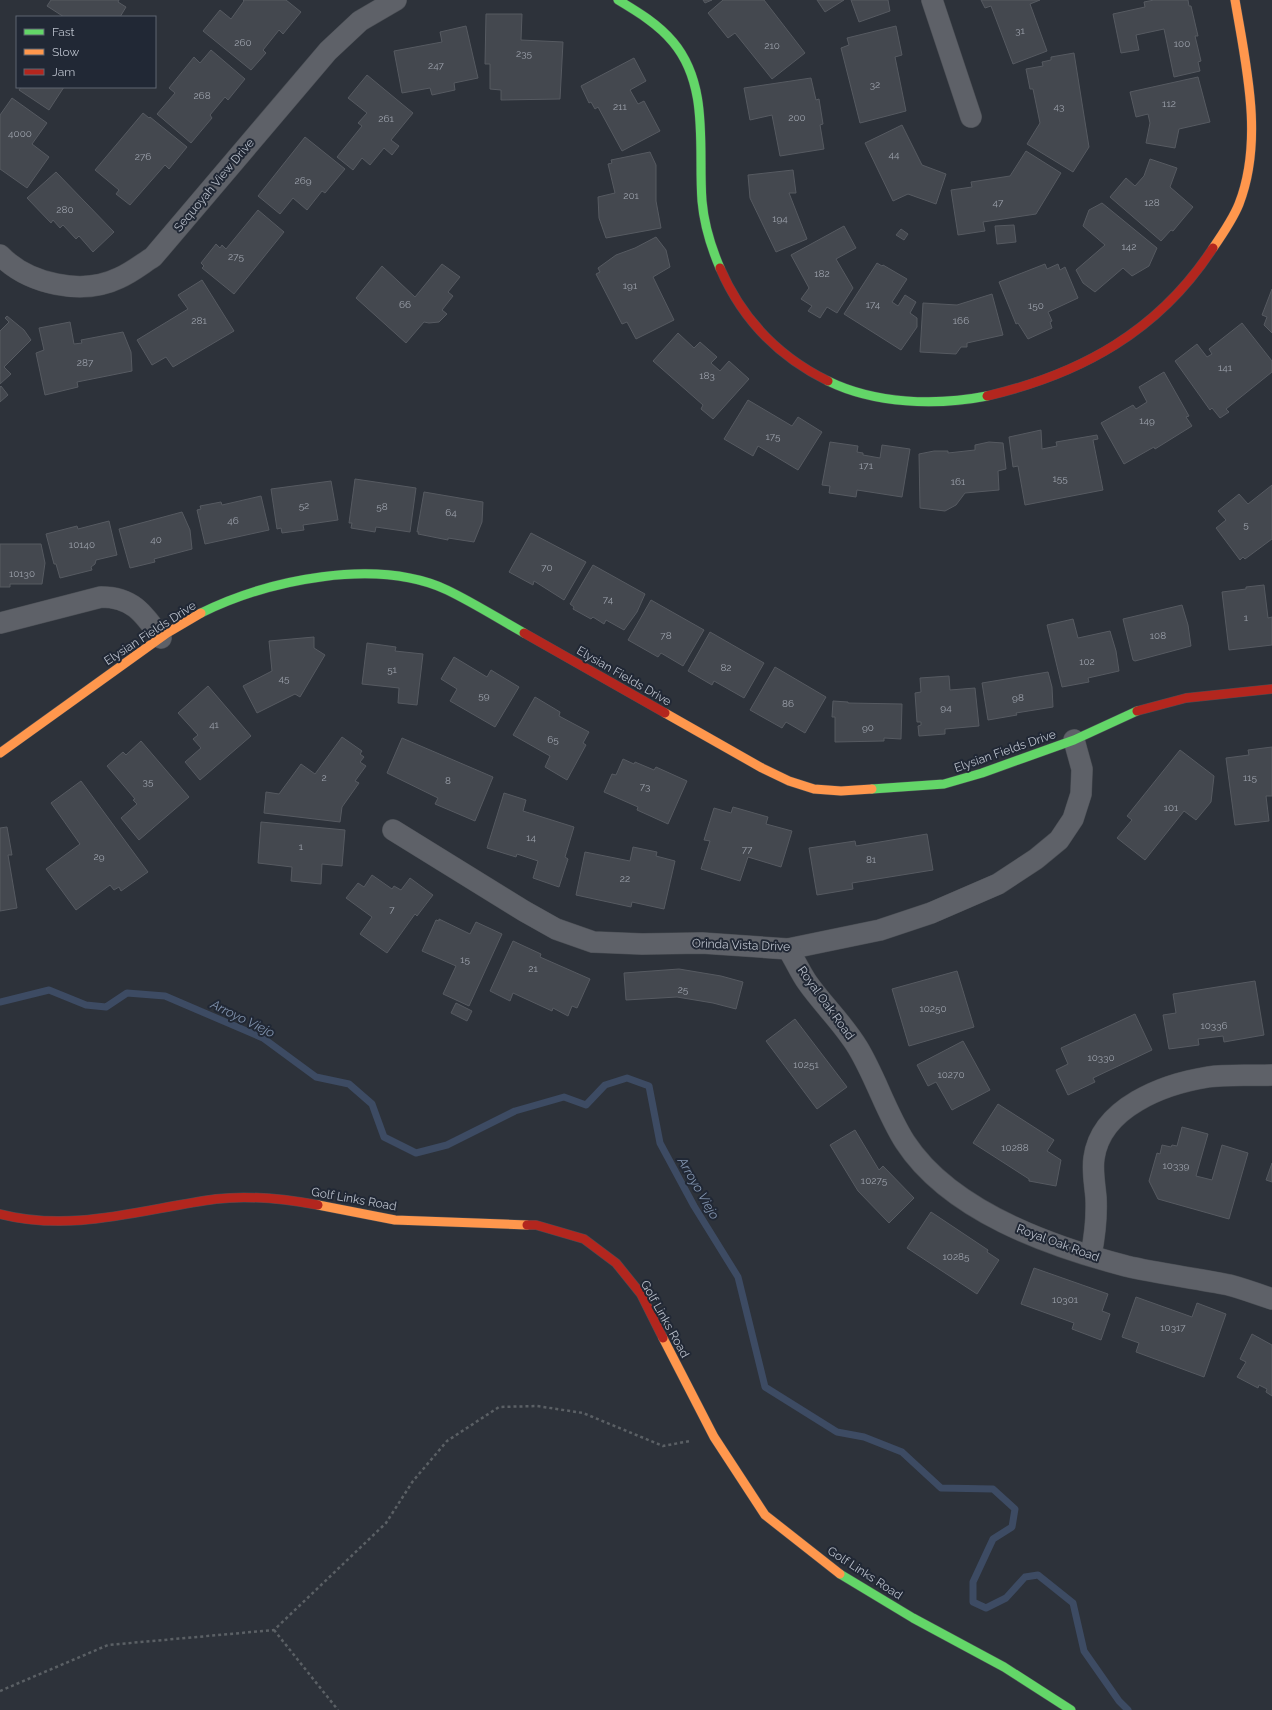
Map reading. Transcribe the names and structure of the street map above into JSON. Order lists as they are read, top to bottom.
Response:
{
  "streets": {
    "street": [
      "Sequoyah View Drive",
      "Elysian Fields Drive",
      "Orinda Vista Drive",
      "Royal Oak Road",
      "Golf Links Road"
    ]
  },
  "crossings": [
    ["Elysian Fields Drive", "Orinda Vista Drive"],
    ["Orinda Vista Drive", "Royal Oak Road"]
  ],
  "water": ["Arroyo Viejo"],
  "house_numbers": [
    "31",
    "260",
    "100",
    "210",
    "235",
    "247",
    "32",
    "268",
    "112",
    "211",
    "43",
    "200",
    "261",
    "4000",
    "44",
    "276",
    "269",
    "201",
    "47",
    "128",
    "280",
    "194",
    "142",
    "275",
    "182",
    "191",
    "66",
    "174",
    "150",
    "281",
    "166",
    "287",
    "141",
    "183",
    "149",
    "175",
    "171",
    "155",
    "161",
    "52",
    "58",
    "64",
    "46",
    "5",
    "40",
    "10140",
    "70",
    "10130",
    "74",
    "1",
    "78",
    "108",
    "102",
    "82",
    "51",
    "45",
    "59",
    "98",
    "86",
    "94",
    "41",
    "90",
    "65",
    "2",
    "115",
    "8",
    "35",
    "73",
    "101",
    "14",
    "1",
    "77",
    "29",
    "81",
    "22",
    "7",
    "15",
    "21",
    "25",
    "10250",
    "10336",
    "10330",
    "10251",
    "10270",
    "10288",
    "10339",
    "10275",
    "10285",
    "10301",
    "10317"
  ],
  "legend": ["Fast", "Slow", "Jam"]
}
